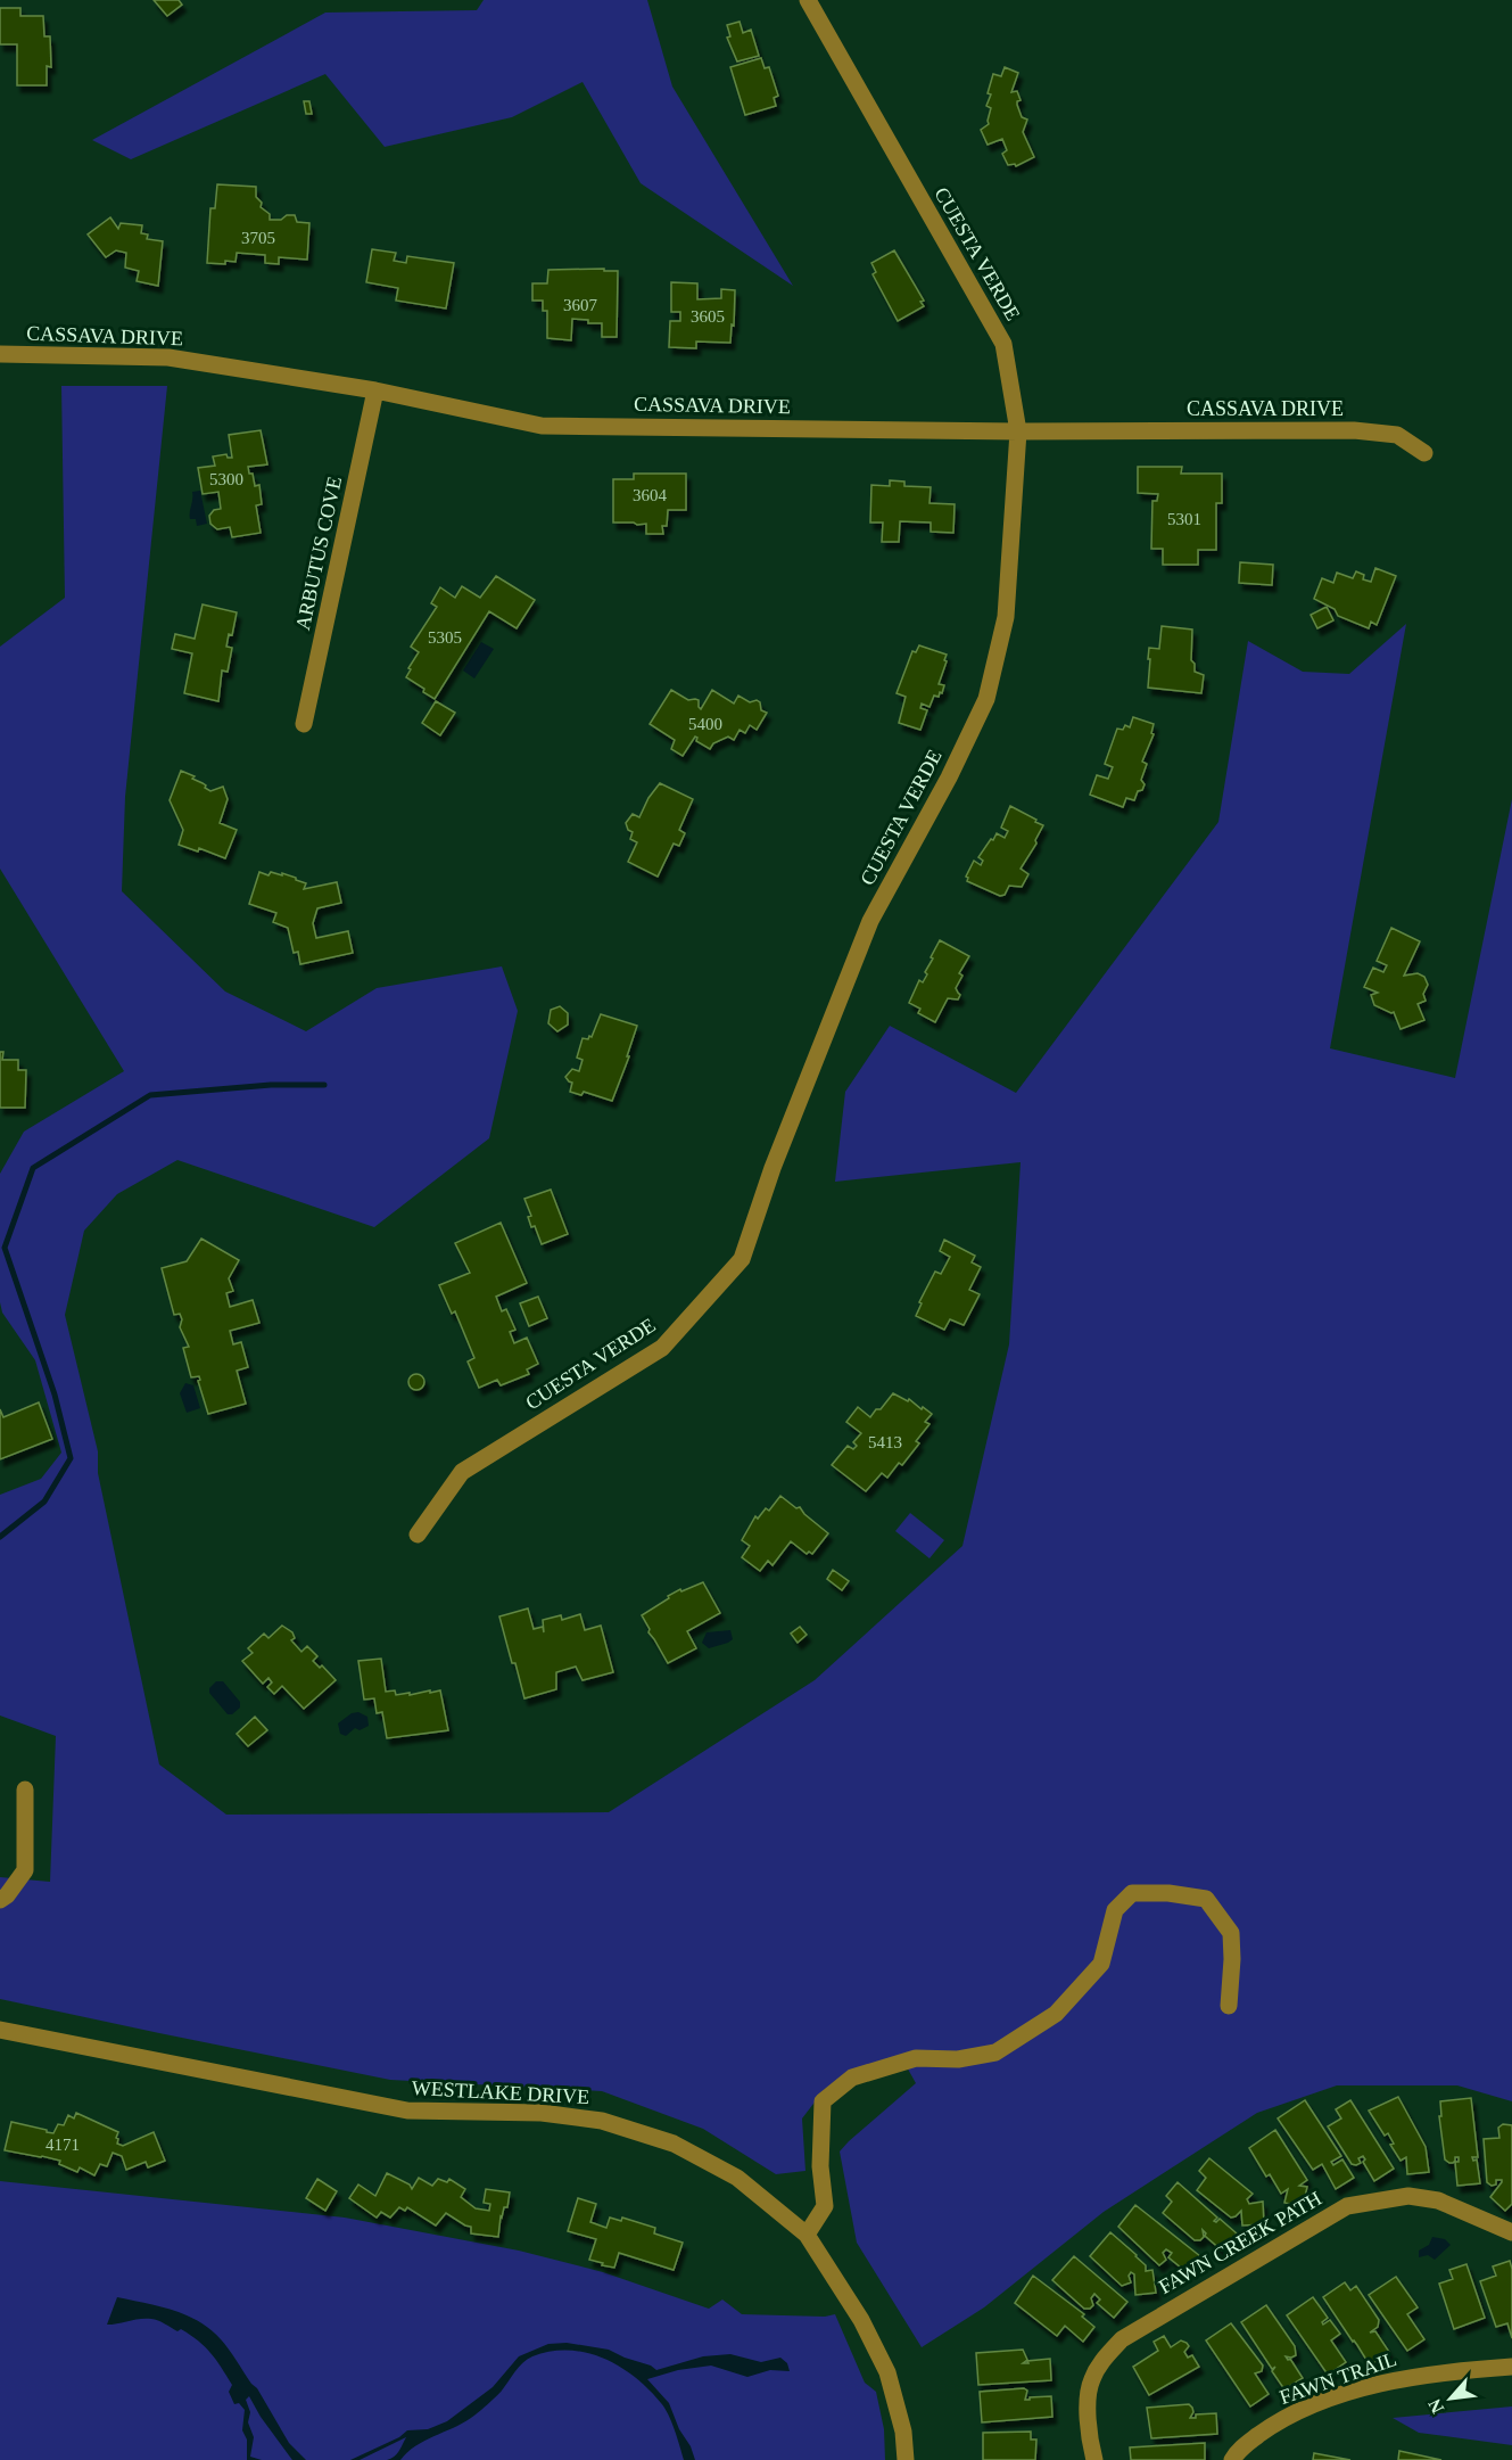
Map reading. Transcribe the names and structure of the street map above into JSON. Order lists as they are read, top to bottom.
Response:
{
  "streets": {
    "street": [
      "CUESTA VERDE",
      "CASSAVA DRIVE",
      "ARBUTUS COVE",
      "WESTLAKE DRIVE",
      "FAWN CREEK PATH",
      "FAWN TRAIL"
    ]
  },
  "crossings": [
    ["CUESTA VERDE", "CASSAVA DRIVE"],
    ["CASSAVA DRIVE", "ARBUTUS COVE"]
  ],
  "house_numbers": [
    "3705",
    "3607",
    "3605",
    "5300",
    "3604",
    "5301",
    "5305",
    "5400",
    "5413",
    "4171"
  ],
  "north": "bottom left"
}
